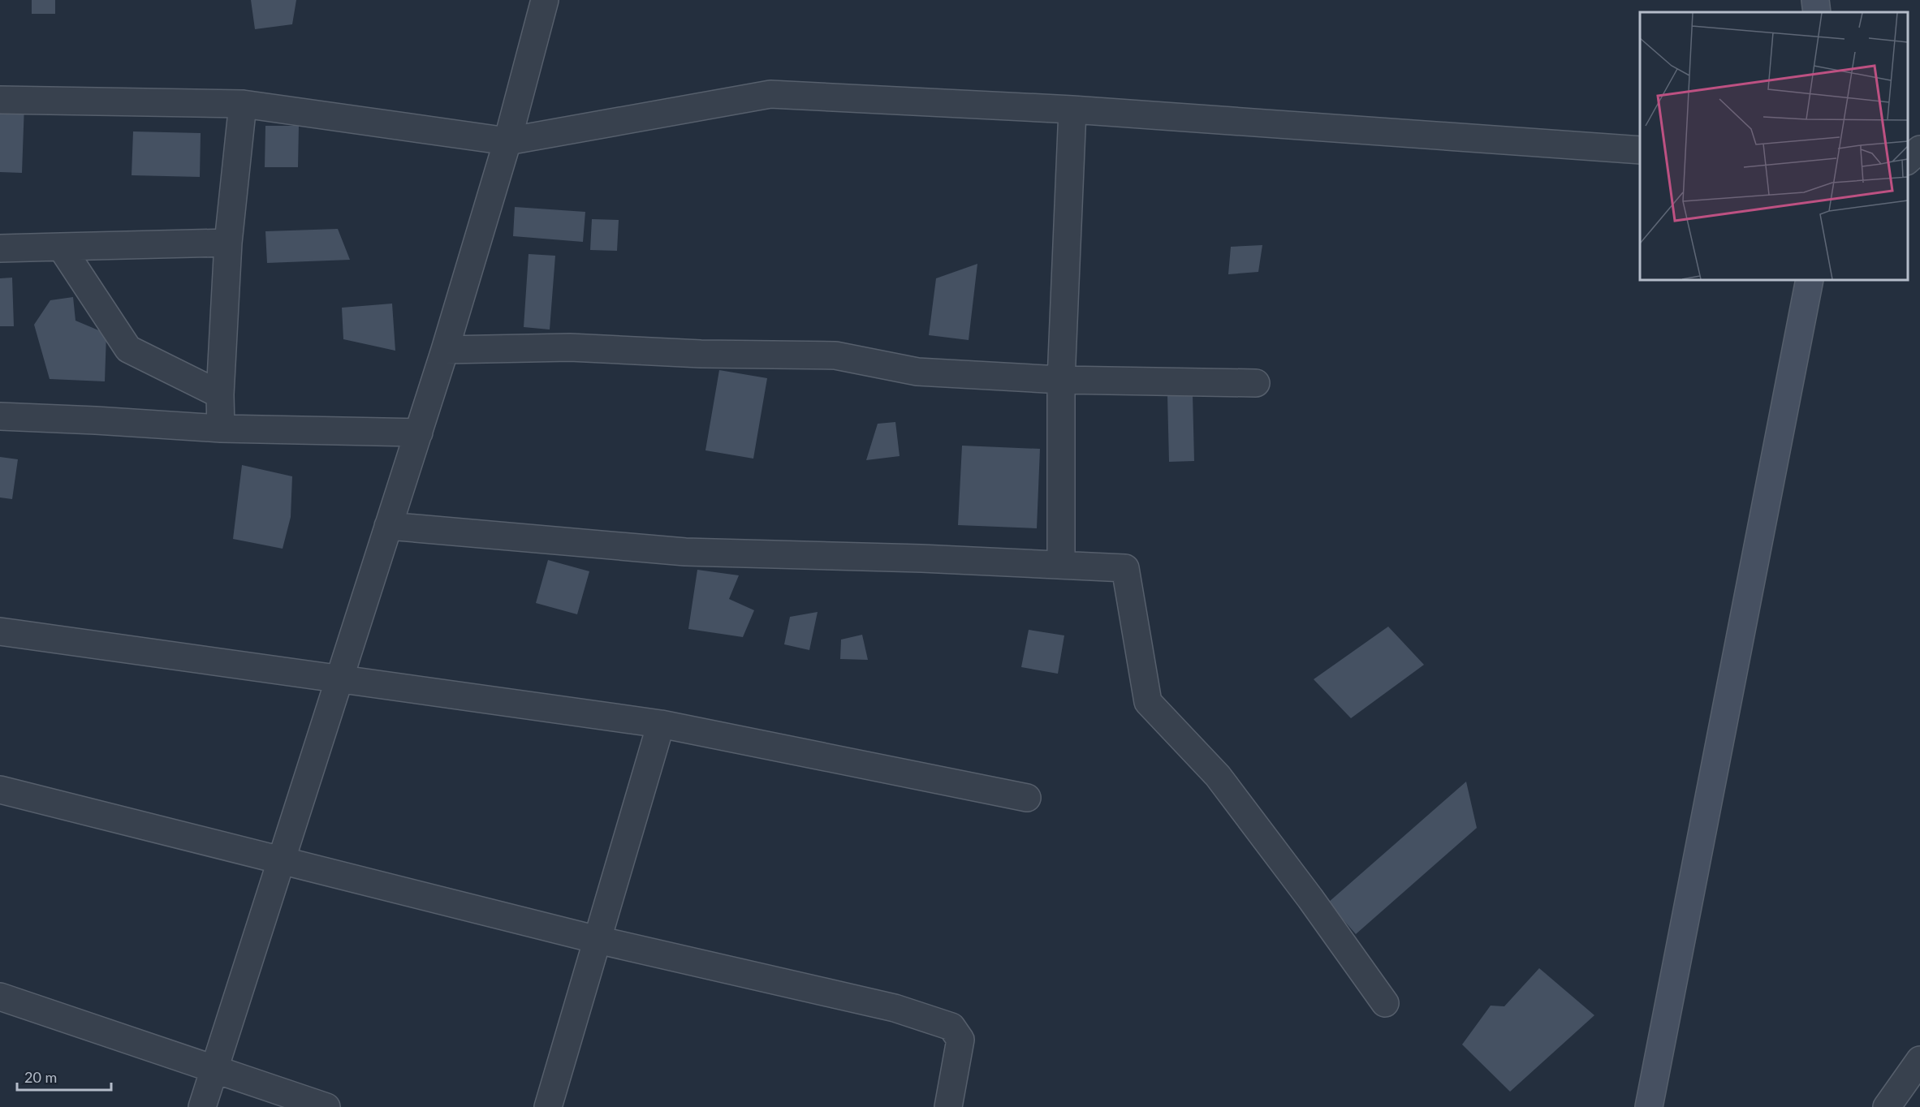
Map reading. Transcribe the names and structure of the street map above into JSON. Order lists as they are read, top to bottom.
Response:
{
  "scale_bar": "20 m"
}
